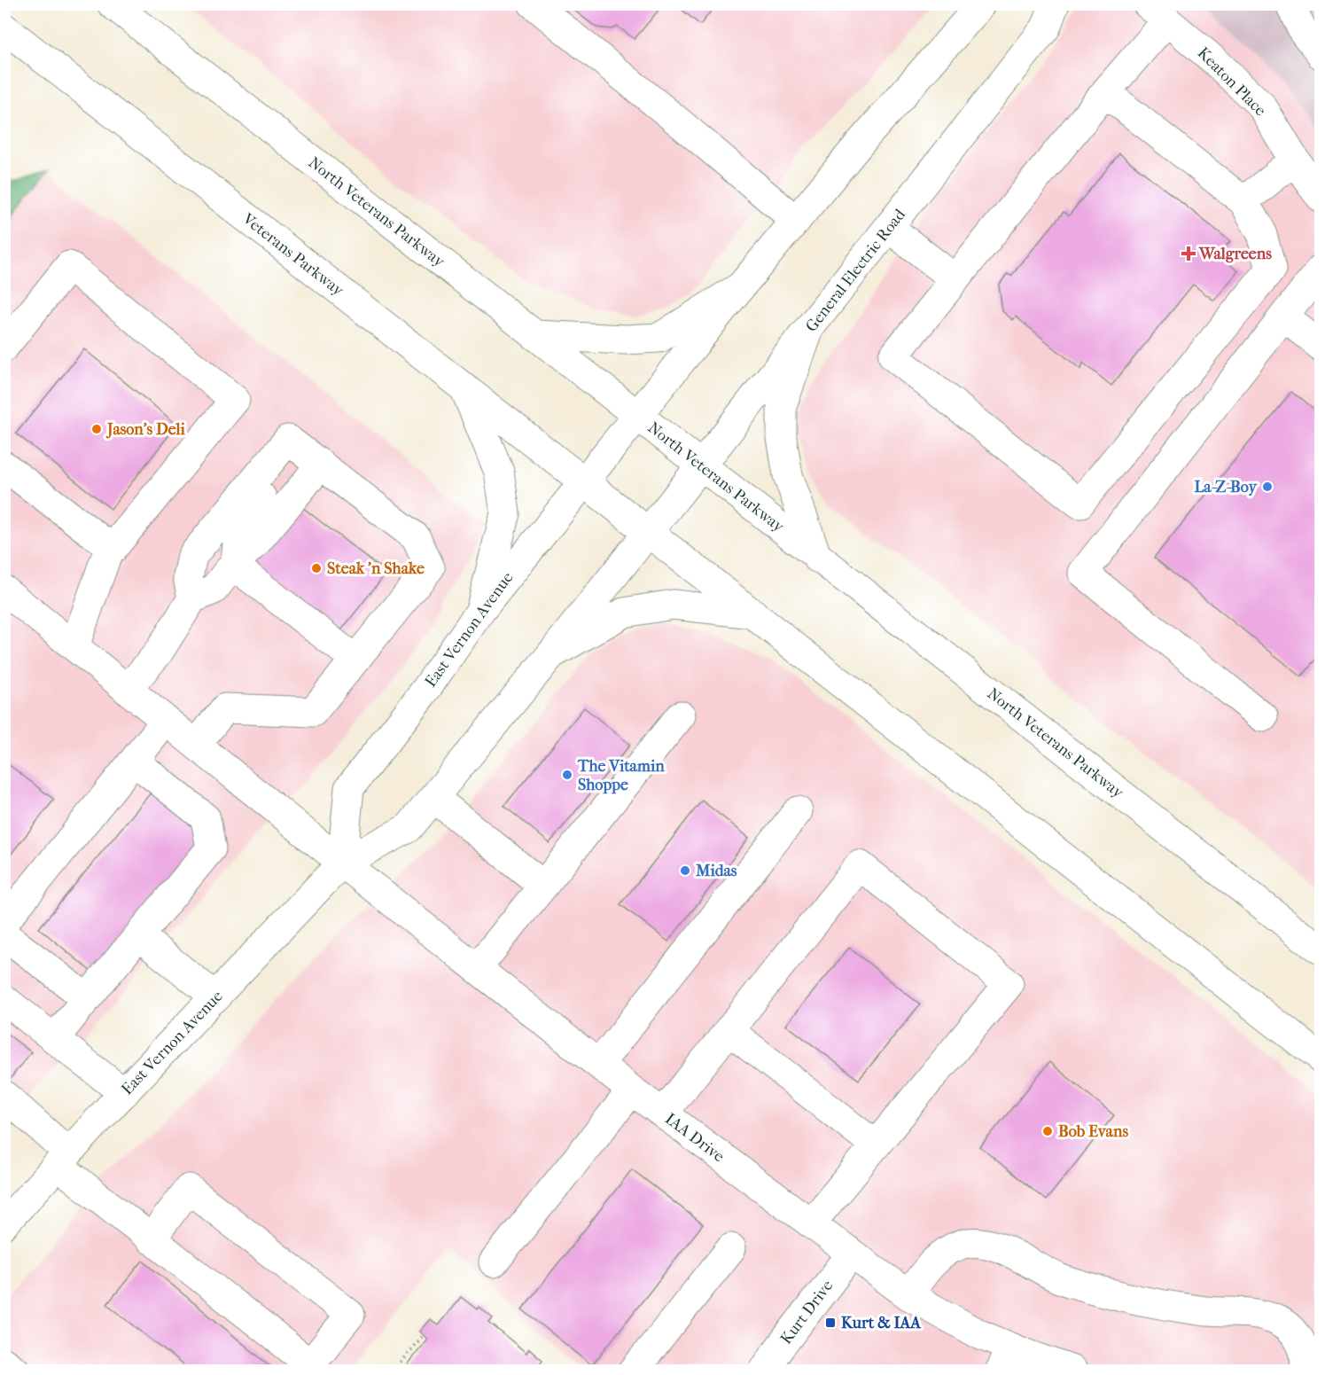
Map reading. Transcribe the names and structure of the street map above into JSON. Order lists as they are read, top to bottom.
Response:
{
  "streets": {
    "main road": [
      "Keaton Place",
      "North Veterans Parkway",
      "Veterans Parkway",
      "General Electric Road",
      "East Vernon Avenue",
      "IAA Drive",
      "Kurt Drive"
    ]
  },
  "crossings": [
    ["North Veterans Parkway", "General Electric Road"],
    ["North Veterans Parkway", "East Vernon Avenue"],
    ["Veterans Parkway", "East Vernon Avenue"],
    ["General Electric Road", "East Vernon Avenue"],
    ["East Vernon Avenue", "IAA Drive"],
    ["IAA Drive", "Kurt Drive"]
  ],
  "places": {
    "health": ["Walgreens"],
    "other": [
      "Jason's Deli",
      "La-Z-Boy",
      "Steak 'n Shake",
      "The Vitamin Shoppe",
      "Midas",
      "Bob Evans"
    ],
    "transit": ["Kurt & IAA"]
  }
}
